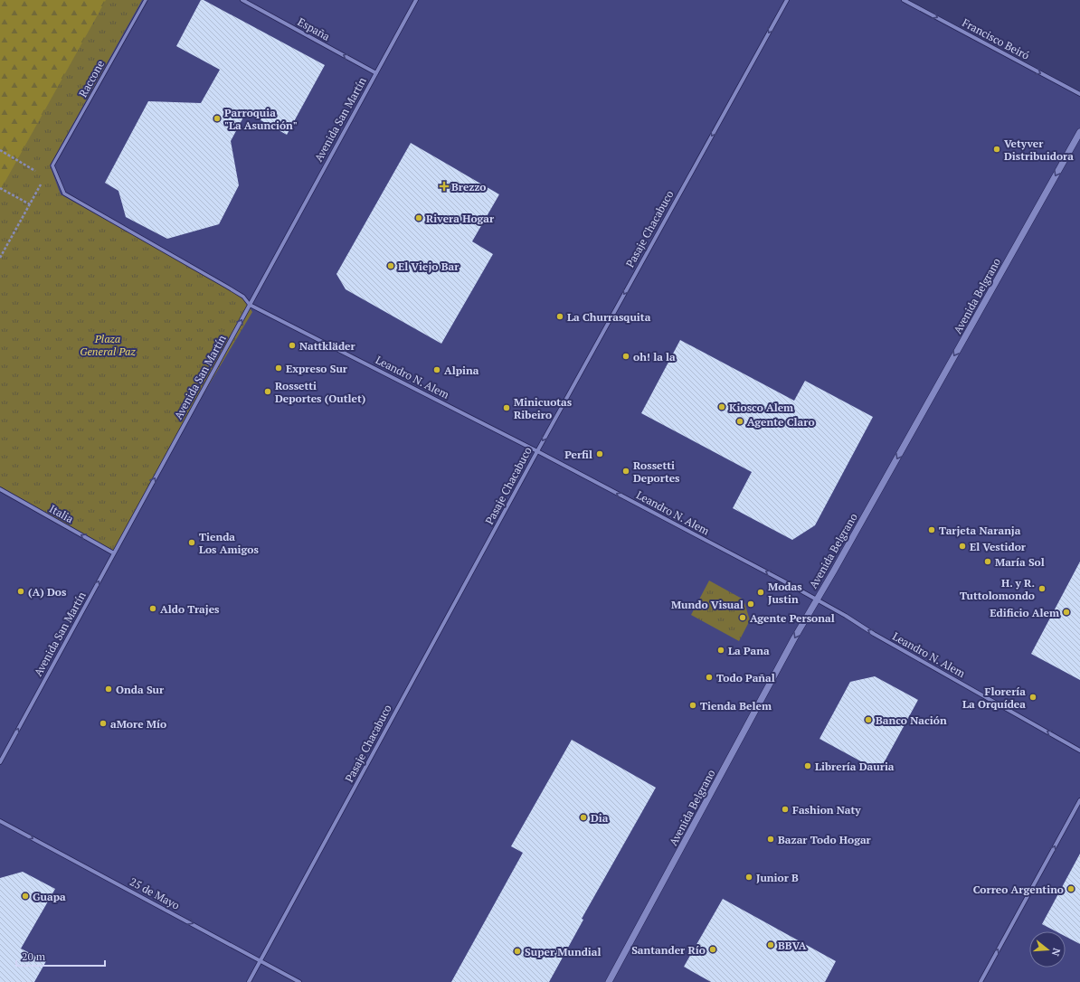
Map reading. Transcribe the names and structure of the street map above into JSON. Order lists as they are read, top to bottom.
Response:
{
  "streets": {
    "street": [
      "España",
      "Francisco Beiró",
      "Raccone",
      "Avenida San Martín",
      "Pasaje Chacabuco",
      "Avenida Belgrano",
      "Leandro N. Alem",
      "Italia",
      "25 de Mayo"
    ]
  },
  "crossings": [
    ["España", "Avenida San Martín"],
    ["Avenida San Martín", "Leandro N. Alem"],
    ["Avenida San Martín", "Italia"],
    ["Pasaje Chacabuco", "Leandro N. Alem"],
    ["Pasaje Chacabuco", "25 de Mayo"],
    ["Avenida Belgrano", "Leandro N. Alem"]
  ],
  "one_way": [
    "España",
    "Francisco Beiró",
    "Avenida San Martín",
    "Pasaje Chacabuco",
    "Avenida Belgrano",
    "Leandro N. Alem",
    "Italia",
    "25 de Mayo"
  ],
  "parks": ["Plaza General Paz"],
  "places": {
    "other": [
      "Parroquia \"La Asunción\"",
      "Vetyver Distribuidora",
      "Rivera Hogar",
      "El Viejo Bar",
      "La Churrasquita",
      "Nattkläder",
      "oh! la la",
      "Expreso Sur",
      "Alpina",
      "Rossetti Deportes (Outlet)",
      "Kiosco Alem",
      "Minicuotas Ribeiro",
      "Agente Claro",
      "Perfil",
      "Rossetti Deportes",
      "Tarjeta Naranja",
      "Tienda Los Amigos",
      "El Vestidor",
      "María Sol",
      "H. y R. Tuttolomondo",
      "(A) Dos",
      "Modas Justin",
      "Mundo Visual",
      "Aldo Trajes",
      "Edificio Alem",
      "Agente Personal",
      "La Pana",
      "Todo Pañal",
      "Onda Sur",
      "Florería La Orquídea",
      "Tienda Belem",
      "Banco Nación",
      "aMore Mío",
      "Librería Dauria",
      "Fashion Naty",
      "Dia",
      "Bazar Todo Hogar",
      "Junior B",
      "Correo Argentino",
      "Guapa",
      "BBVA",
      "Santander Río",
      "Super Mundial"
    ],
    "health": ["Brezzo"]
  },
  "scale_bar": "20 m",
  "north": "right"
}
